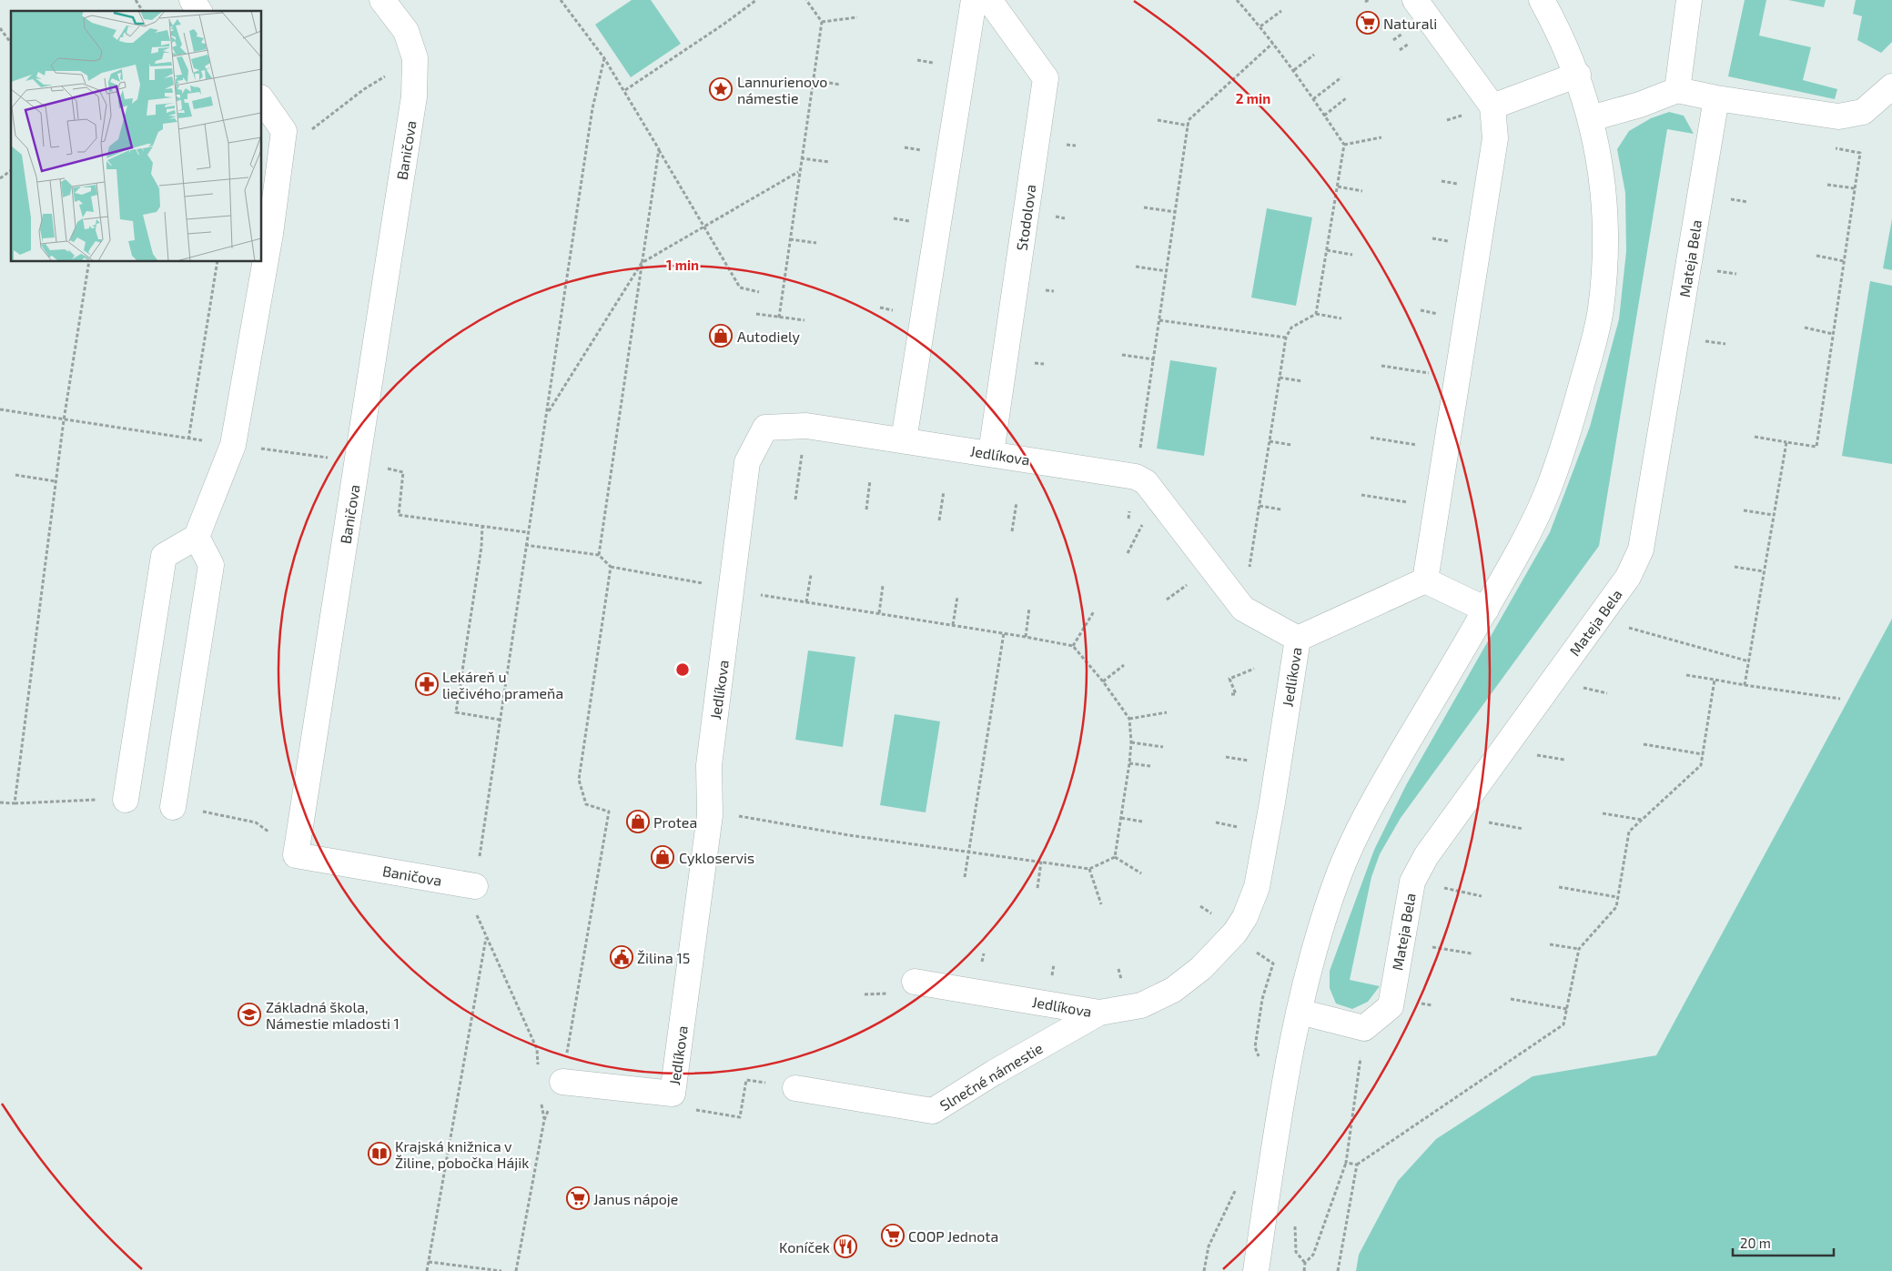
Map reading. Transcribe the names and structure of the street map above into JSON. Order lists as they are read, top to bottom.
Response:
{
  "streets": {
    "street": [
      "Baničova",
      "Stodolova",
      "Mateja Bela",
      "Jedlíkova",
      "Slnečné námestie"
    ]
  },
  "crossings": [
    ["Stodolova", "Jedlíkova"],
    ["Jedlíkova", "Slnečné námestie"]
  ],
  "places": {
    "supermarket": ["Naturali", "Janus nápoje", "COOP Jednota"],
    "place": ["Lannurienovo námestie"],
    "shop": ["Autodiely", "Protea", "Cykloservis"],
    "pharmacy": ["Lekáreň u liečivého prameňa"],
    "public building": ["Žilina 15"],
    "school or university": ["Základná škola, Námestie mladosti 1"],
    "library": ["Krajská knižnica v Žiline, pobočka Hájik"],
    "restaurant": ["Koníček"]
  },
  "scale_bar": "20 m",
  "rings": ["2 min", "1 min"]
}
